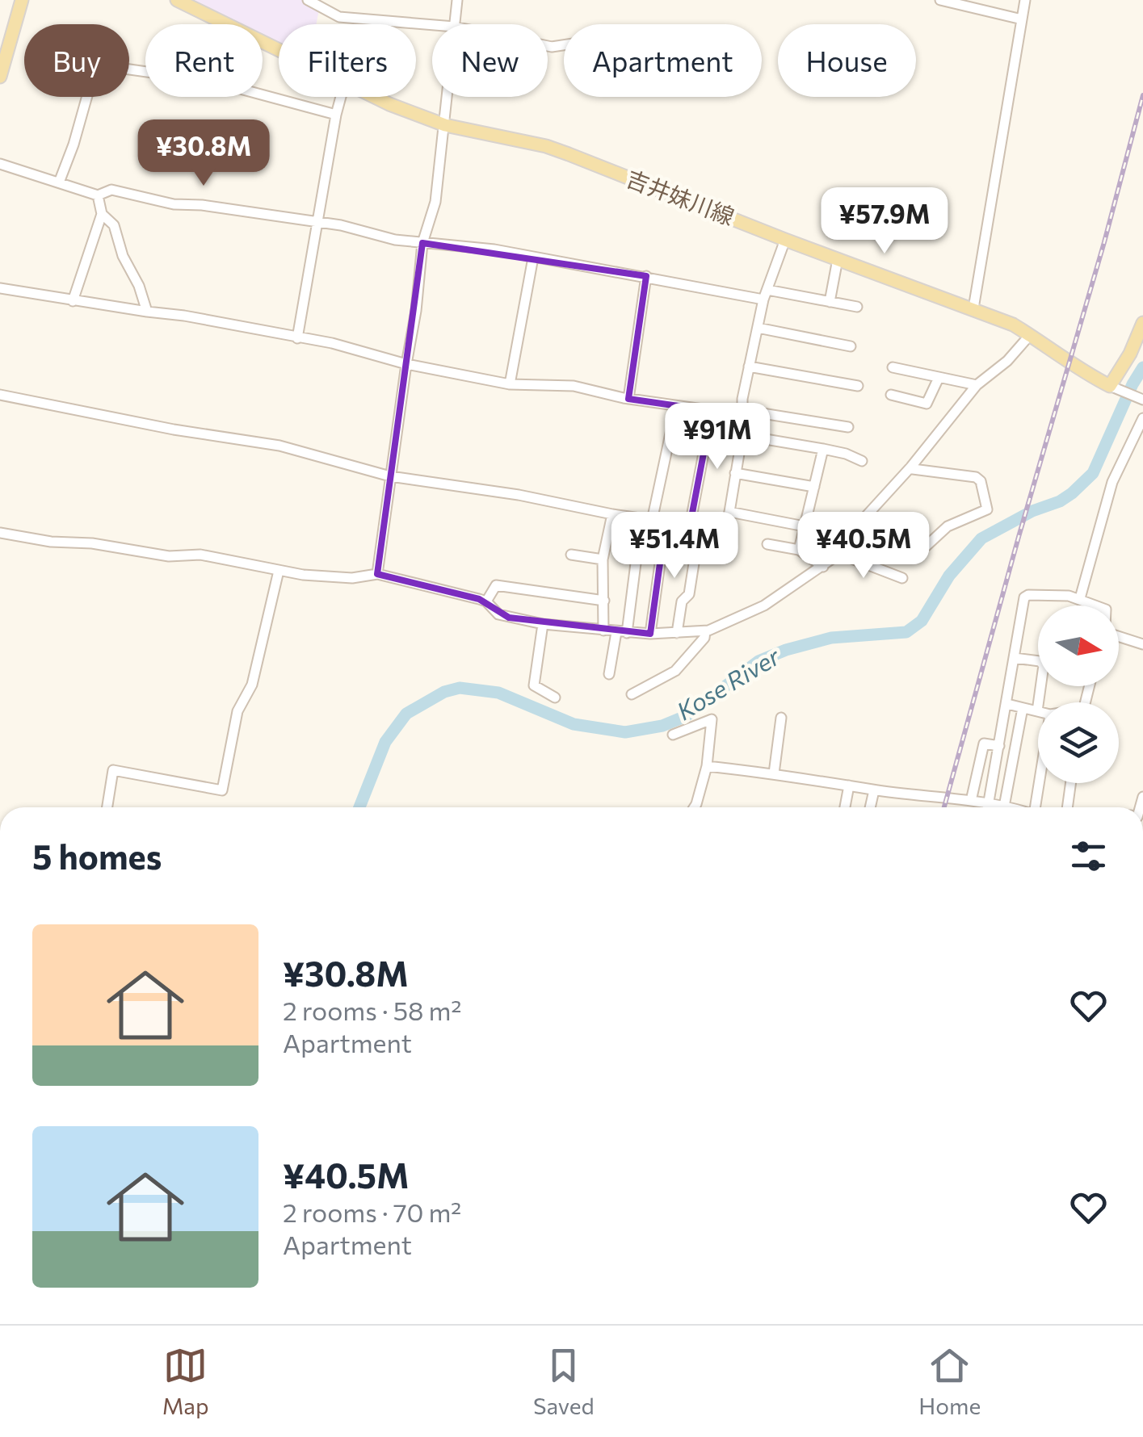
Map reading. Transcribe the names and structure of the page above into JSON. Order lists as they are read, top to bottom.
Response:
{
  "streets": {
    "main road": ["吉井妹川線"]
  },
  "water": ["Kose River"],
  "north": "right",
  "page": {
    "chip": [
      "Buy",
      "Rent",
      "Filters",
      "New",
      "Apartment",
      "House"
    ],
    "price": [
      "¥30.8M",
      "¥57.9M",
      "¥91M",
      "¥51.4M",
      "¥40.5M"
    ],
    "heading": "5 homes",
    "list": [
      {
        "name": "¥30.8M",
        "note": "2 rooms · 58 m² · Apartment"
      },
      {
        "name": "¥40.5M",
        "note": "2 rooms · 70 m² · Apartment"
      }
    ],
    "tabs": ["Map", "Saved", "Home"]
  }
}
